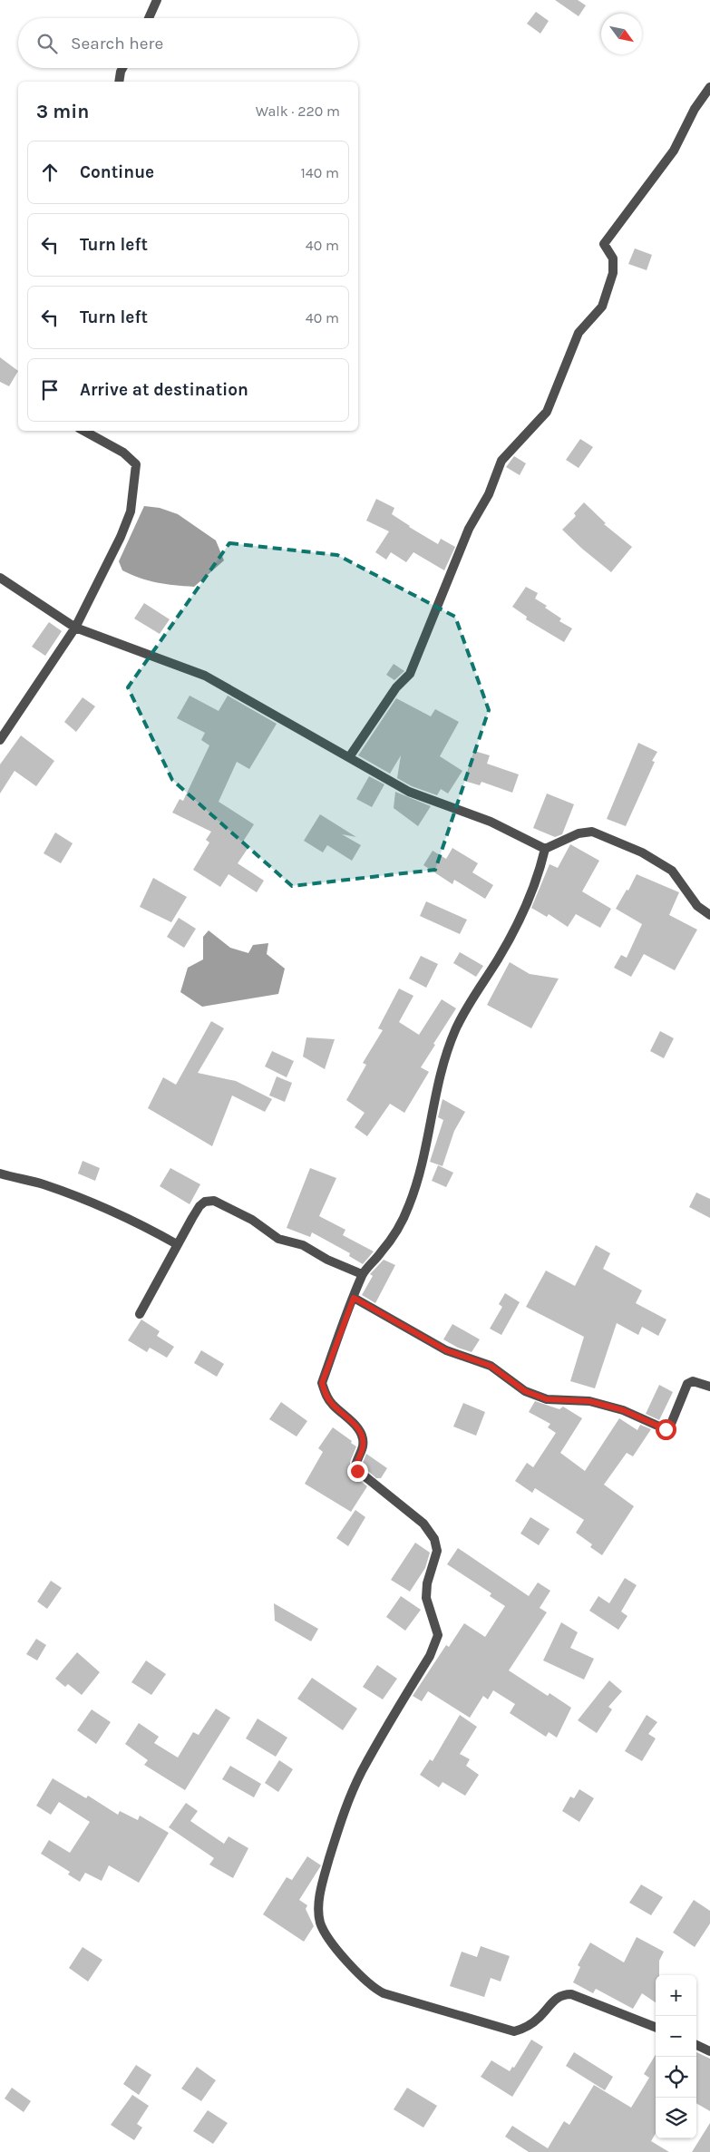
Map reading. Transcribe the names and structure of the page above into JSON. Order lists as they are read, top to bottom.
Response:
{
  "north": "bottom right",
  "page": {
    "search": "Search here",
    "heading": ["3 min", "Walk · 220 m"],
    "list": [
      ["Continue", "140 m"],
      ["Turn left", "40 m"],
      ["Turn left", "40 m"],
      "Arrive at destination"
    ],
    "map_buttons": ["+", "−"]
  }
}
